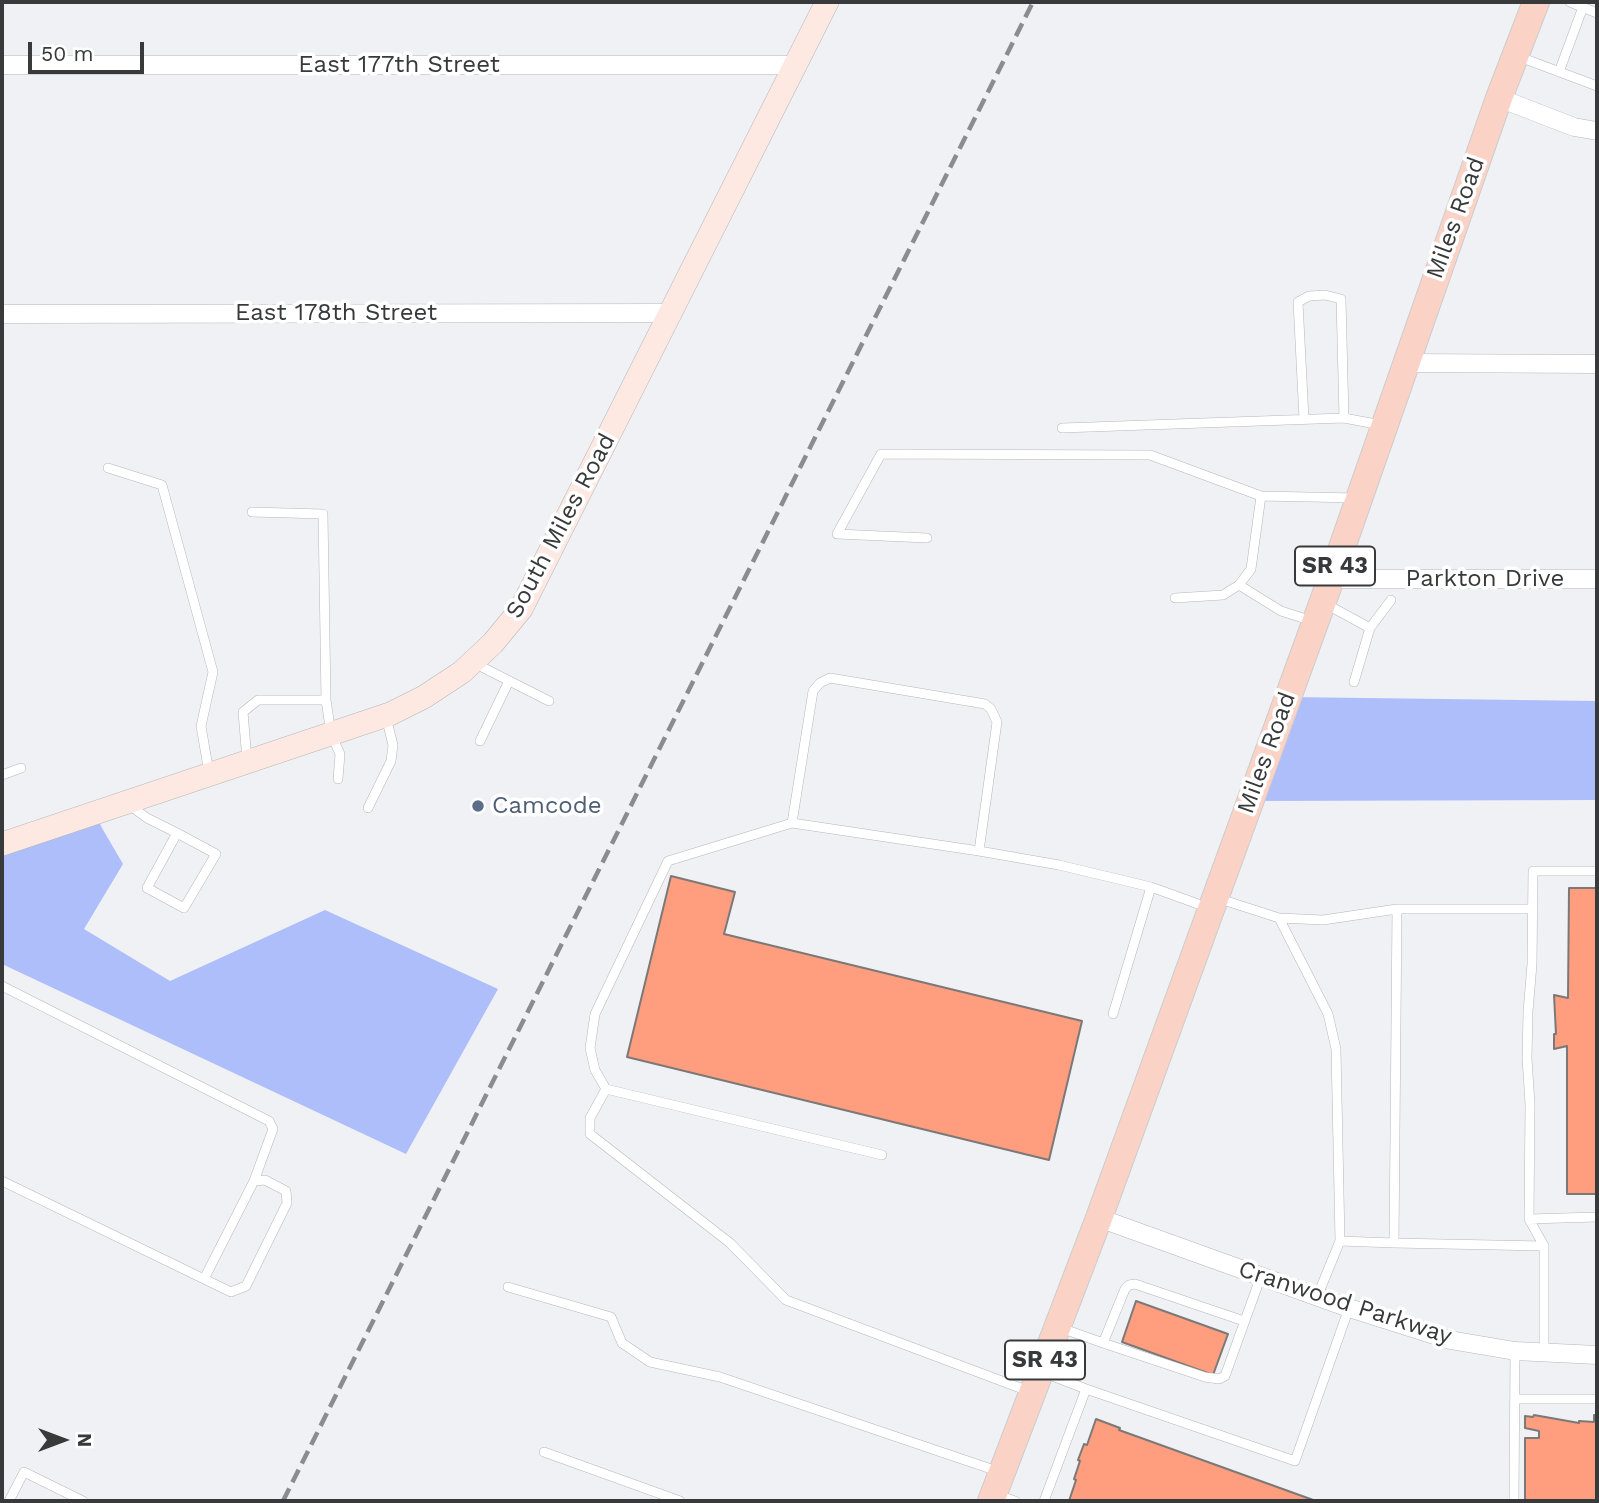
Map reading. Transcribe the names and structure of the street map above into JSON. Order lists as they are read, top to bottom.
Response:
{
  "streets": {
    "main road": ["Miles Road", "SR 43"],
    "street": [
      "East 177th Street",
      "East 178th Street",
      "South Miles Road",
      "Parkton Drive",
      "Cranwood Parkway"
    ]
  },
  "crossings": [
    ["East 177th Street", "South Miles Road"],
    ["Miles Road", "Parkton Drive"],
    ["Miles Road", "Cranwood Parkway"],
    ["East 178th Street", "South Miles Road"]
  ],
  "places": ["Camcode"],
  "scale_bar": "50 m",
  "north": "right"
}
